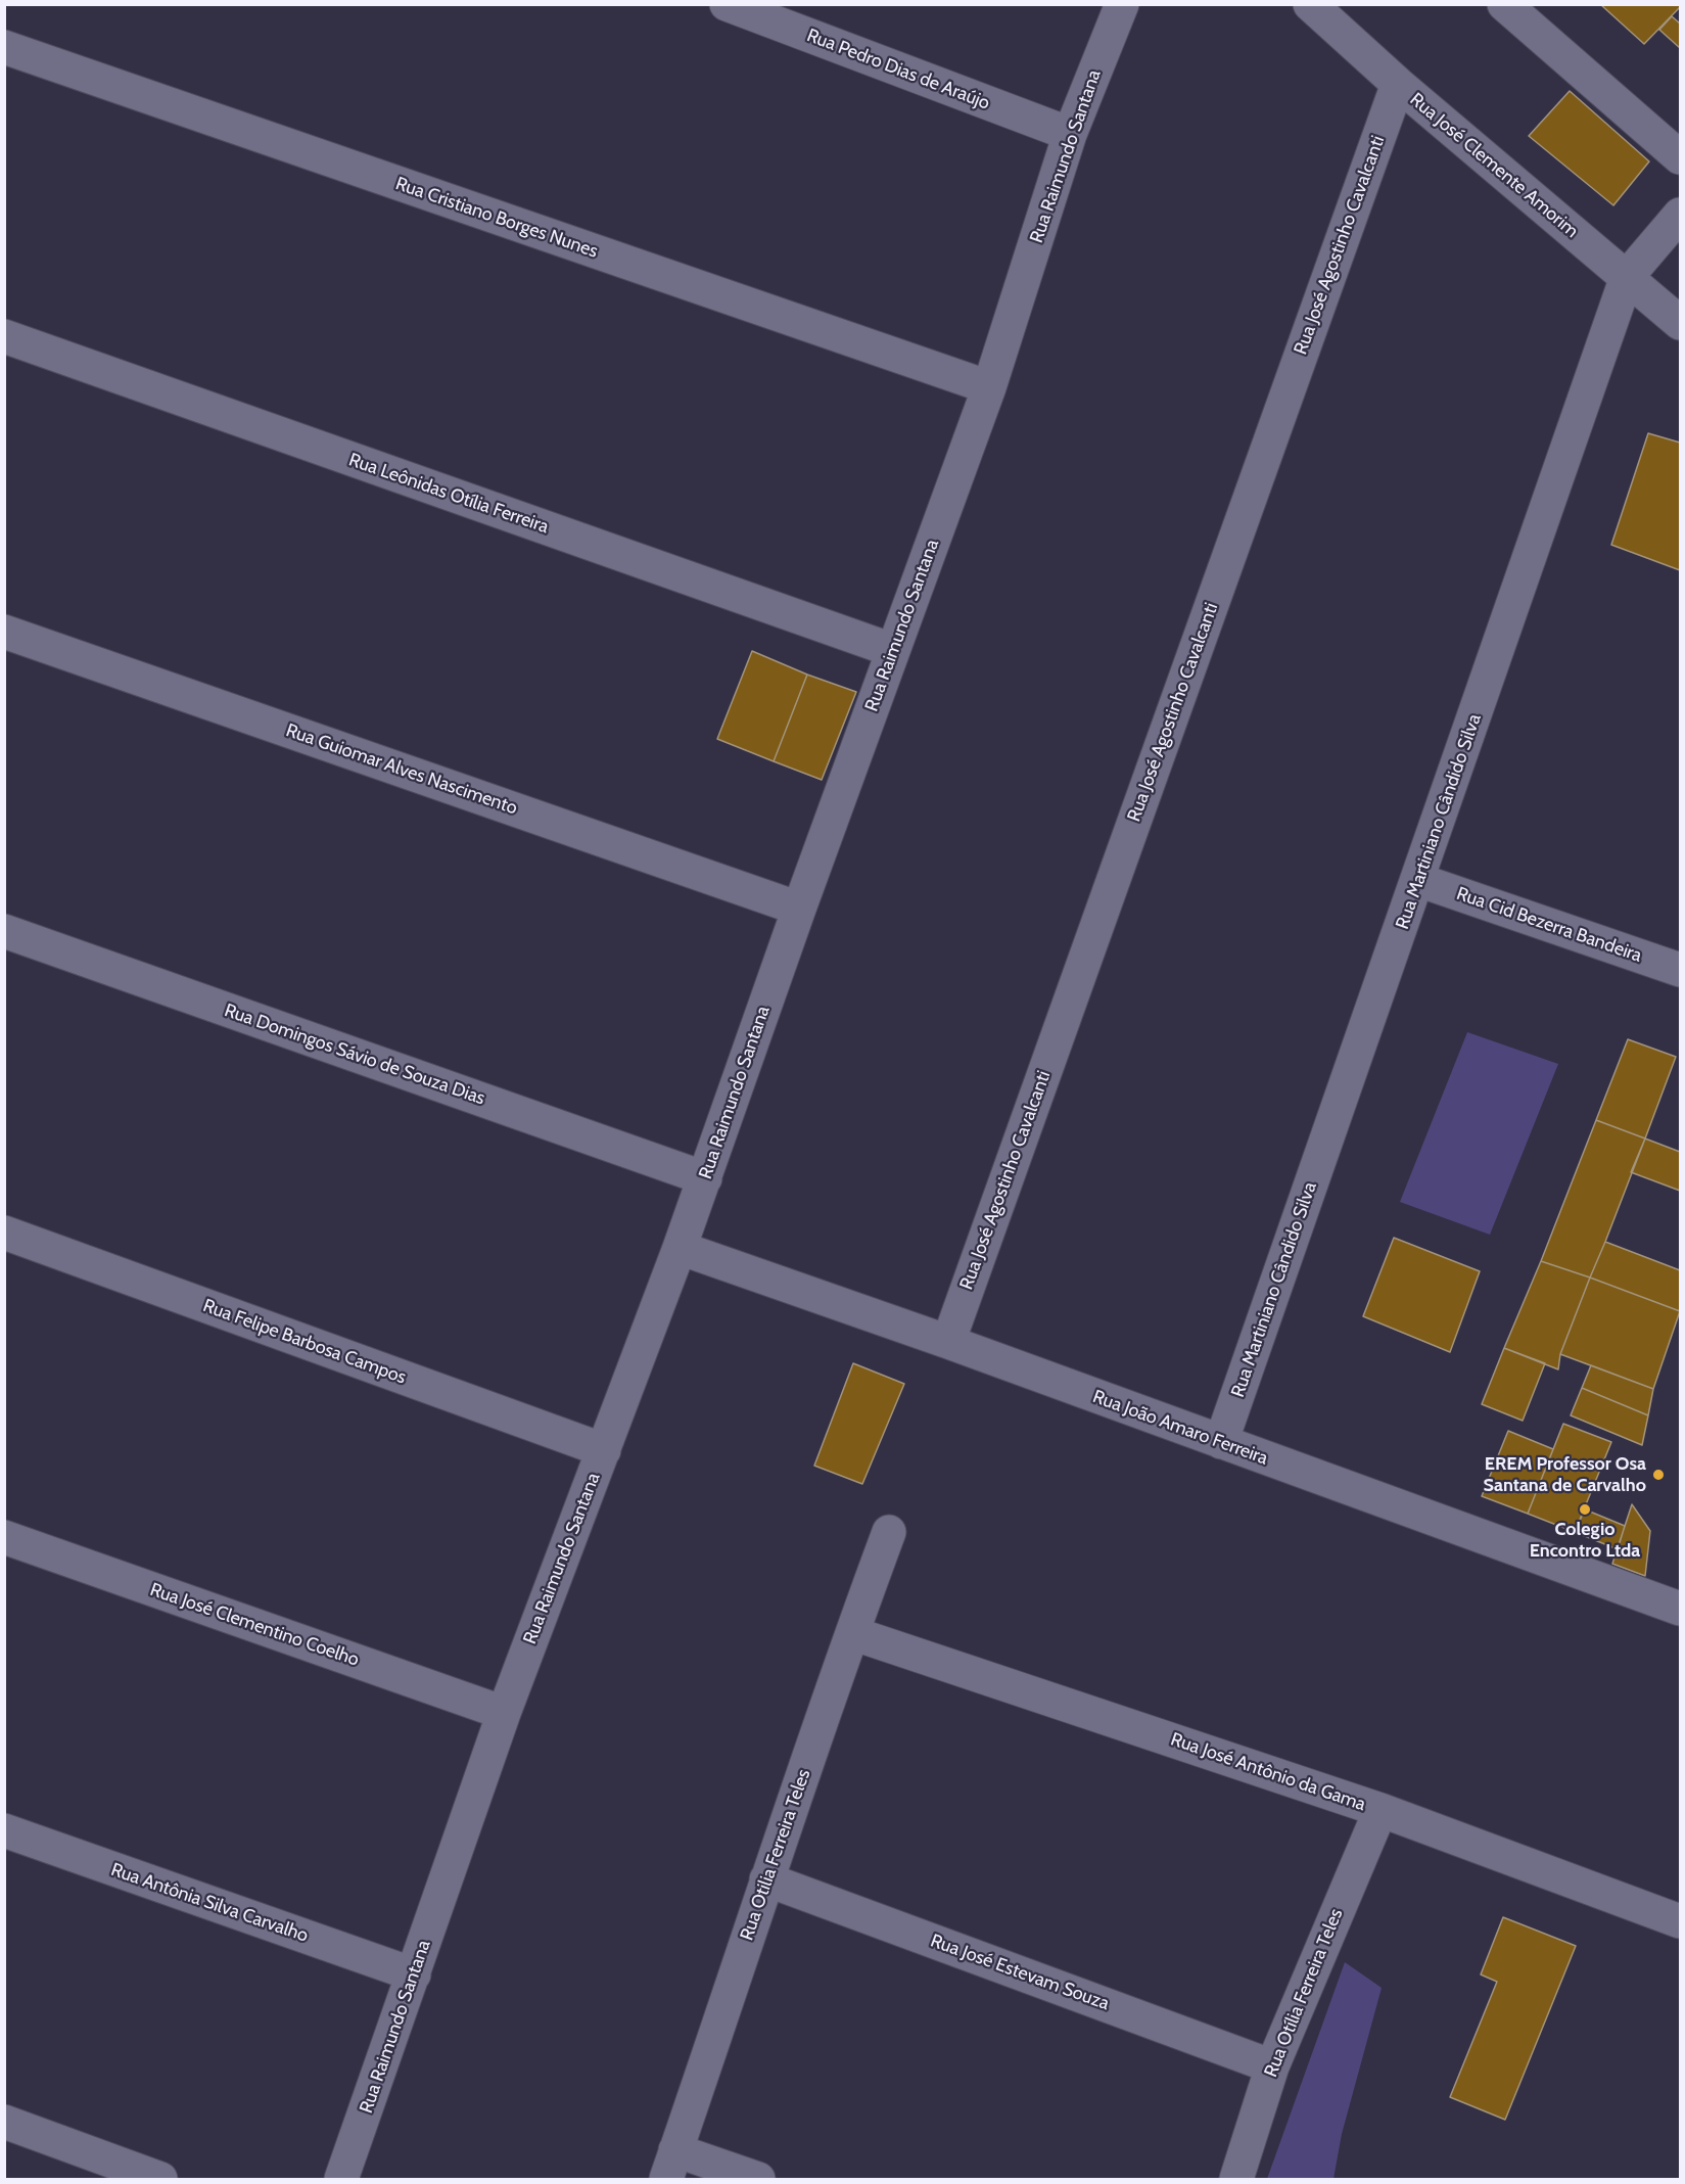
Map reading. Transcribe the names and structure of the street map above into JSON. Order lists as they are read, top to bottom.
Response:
{
  "streets": {
    "street": [
      "Rua Pedro Dias de Araújo",
      "Rua Raimundo Santana",
      "Rua José Clemente Amorim",
      "Rua Cristiano Borges Nunes",
      "Rua José Agostinho Cavalcanti",
      "Rua Leônidas Otília Ferreira",
      "Rua Guiomar Alves Nascimento",
      "Rua Martiniano Cândido Silva",
      "Rua Cid Bezerra Bandeira",
      "Rua Domingos Sávio de Souza Dias",
      "Rua Felipe Barbosa Campos",
      "Rua João Amaro Ferreira",
      "Rua José Clementino Coelho",
      "Rua José Antônio da Gama",
      "Rua Otilia Ferreira Teles",
      "Rua Antônia Silva Carvalho",
      "Rua José Estevam Souza",
      "Rua Otília Ferreira Teles"
    ]
  },
  "crossings": [
    ["Rua Pedro Dias de Araújo", "Rua Raimundo Santana"],
    ["Rua Raimundo Santana", "Rua Cristiano Borges Nunes"],
    ["Rua Raimundo Santana", "Rua Leônidas Otília Ferreira"],
    ["Rua Raimundo Santana", "Rua Guiomar Alves Nascimento"],
    ["Rua Raimundo Santana", "Rua Domingos Sávio de Souza Dias"],
    ["Rua Raimundo Santana", "Rua Felipe Barbosa Campos"],
    ["Rua Raimundo Santana", "Rua João Amaro Ferreira"],
    ["Rua Raimundo Santana", "Rua José Clementino Coelho"],
    ["Rua Raimundo Santana", "Rua Antônia Silva Carvalho"],
    ["Rua José Clemente Amorim", "Rua José Agostinho Cavalcanti"],
    ["Rua José Clemente Amorim", "Rua Martiniano Cândido Silva"],
    ["Rua José Agostinho Cavalcanti", "Rua João Amaro Ferreira"],
    ["Rua Martiniano Cândido Silva", "Rua Cid Bezerra Bandeira"],
    ["Rua Martiniano Cândido Silva", "Rua João Amaro Ferreira"],
    ["Rua José Antônio da Gama", "Rua Otilia Ferreira Teles"],
    ["Rua José Antônio da Gama", "Rua Otília Ferreira Teles"],
    ["Rua Otilia Ferreira Teles", "Rua José Estevam Souza"],
    ["Rua José Estevam Souza", "Rua Otília Ferreira Teles"]
  ],
  "places": ["EREM Professor Osa Santana de Carvalho", "Colegio Encontro Ltda"]
}
